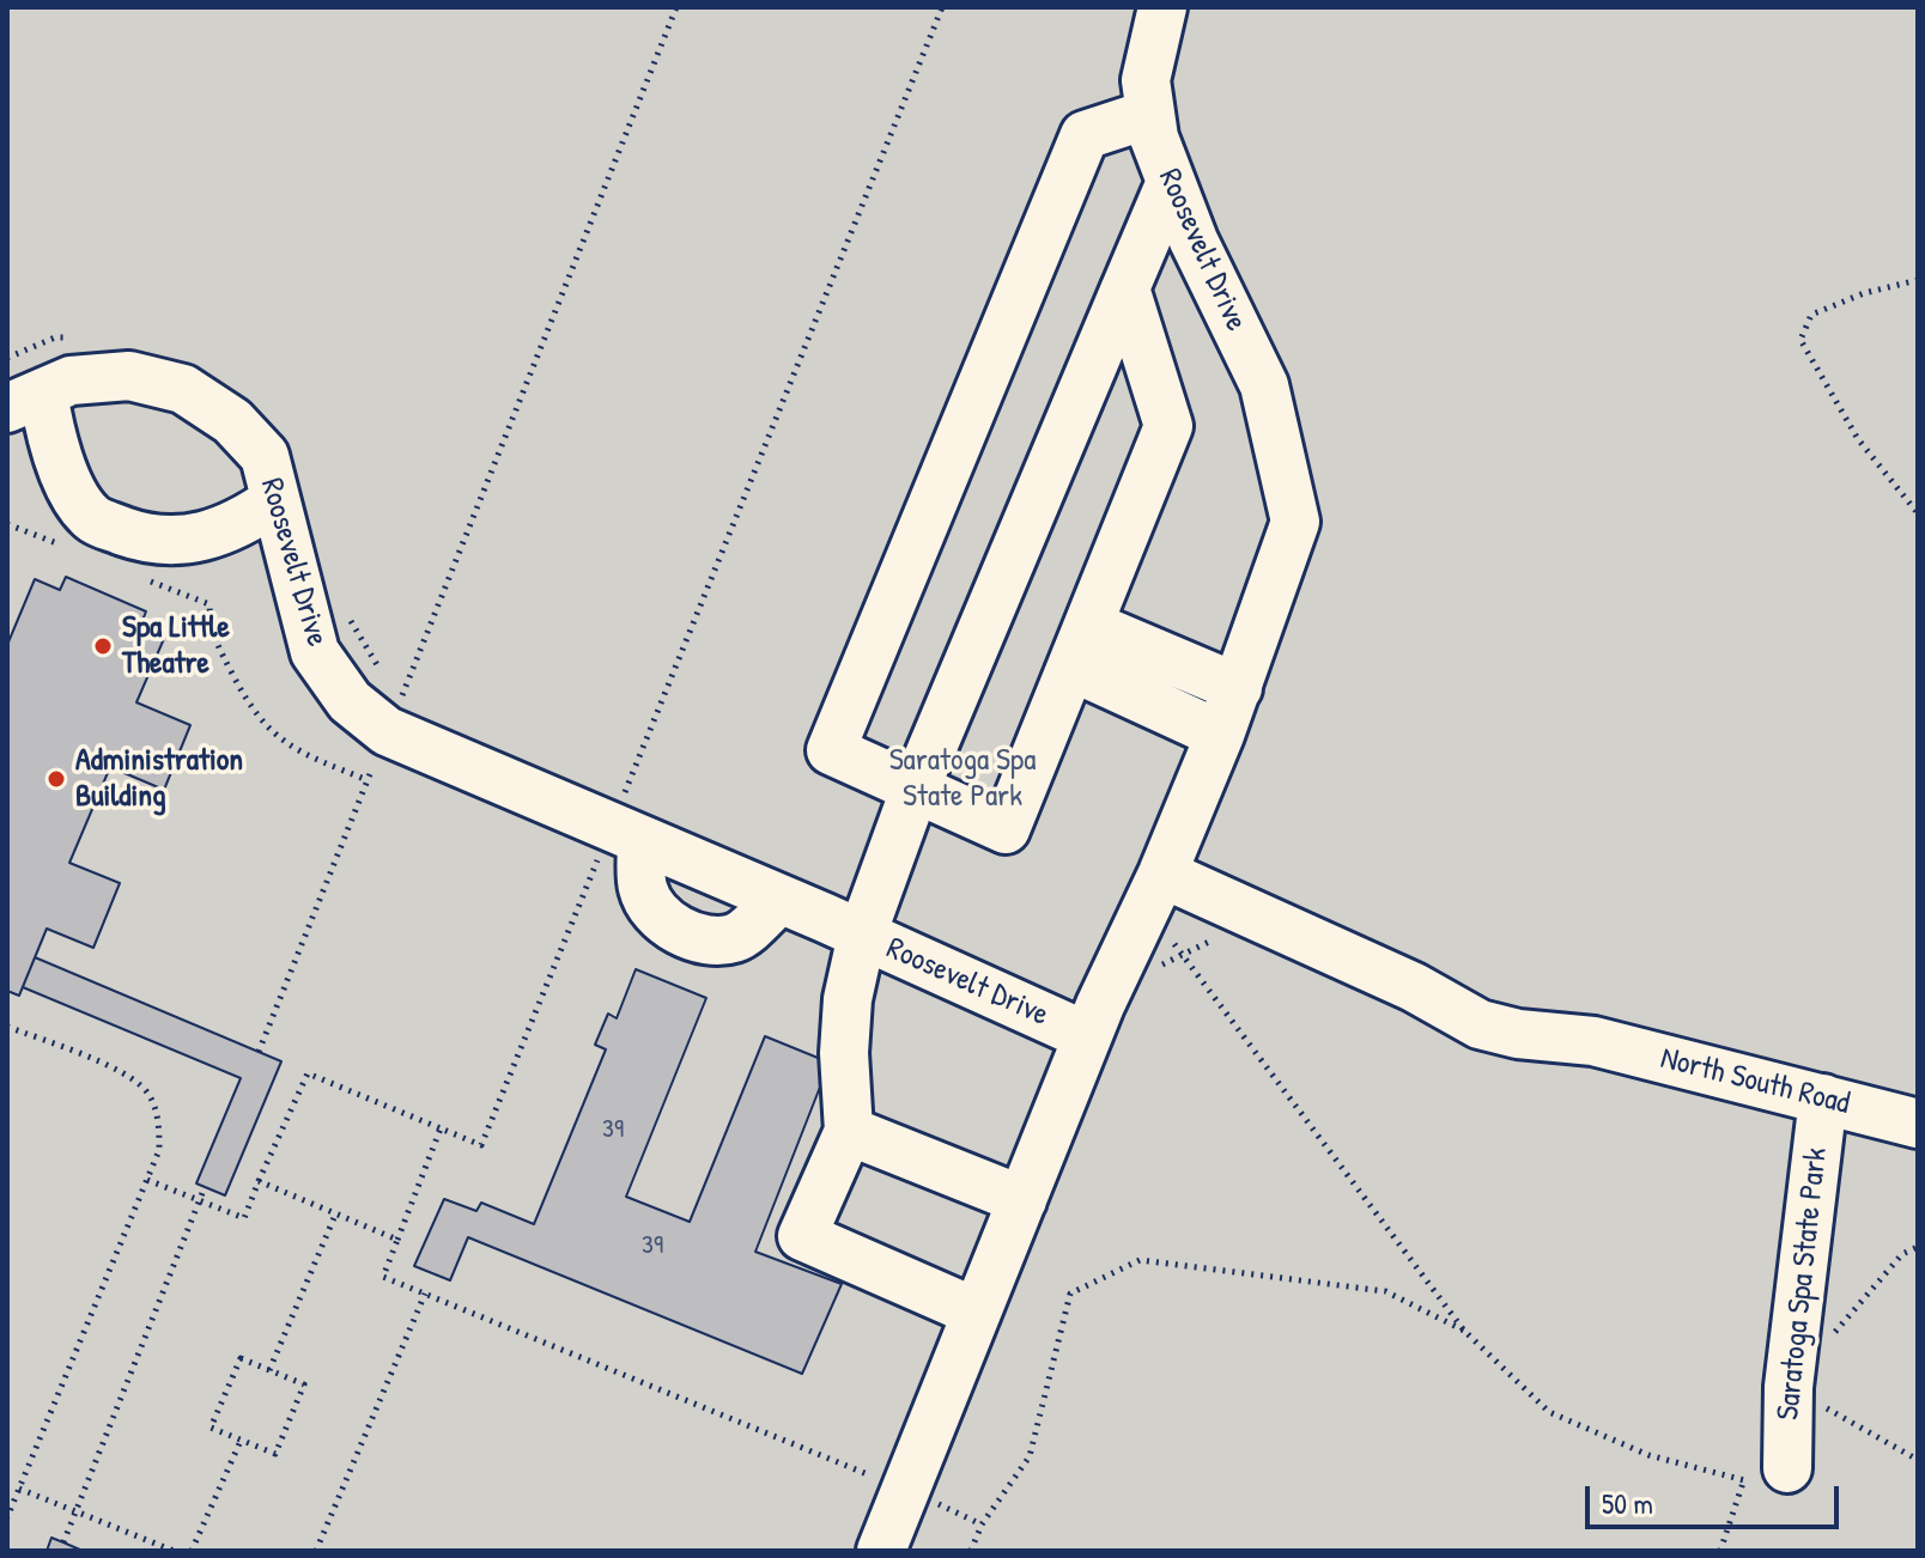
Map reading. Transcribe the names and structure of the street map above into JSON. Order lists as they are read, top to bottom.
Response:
{
  "streets": {
    "street": ["Roosevelt Drive", "North South Road", "Saratoga Spa State Park"]
  },
  "crossings": [
    ["Roosevelt Drive", "North South Road"],
    ["North South Road", "Saratoga Spa State Park"]
  ],
  "parks": ["Saratoga Spa State Park"],
  "places": ["Spa Little Theatre", "Administration Building"],
  "house_numbers": ["39", "39"],
  "scale_bar": "50 m"
}
